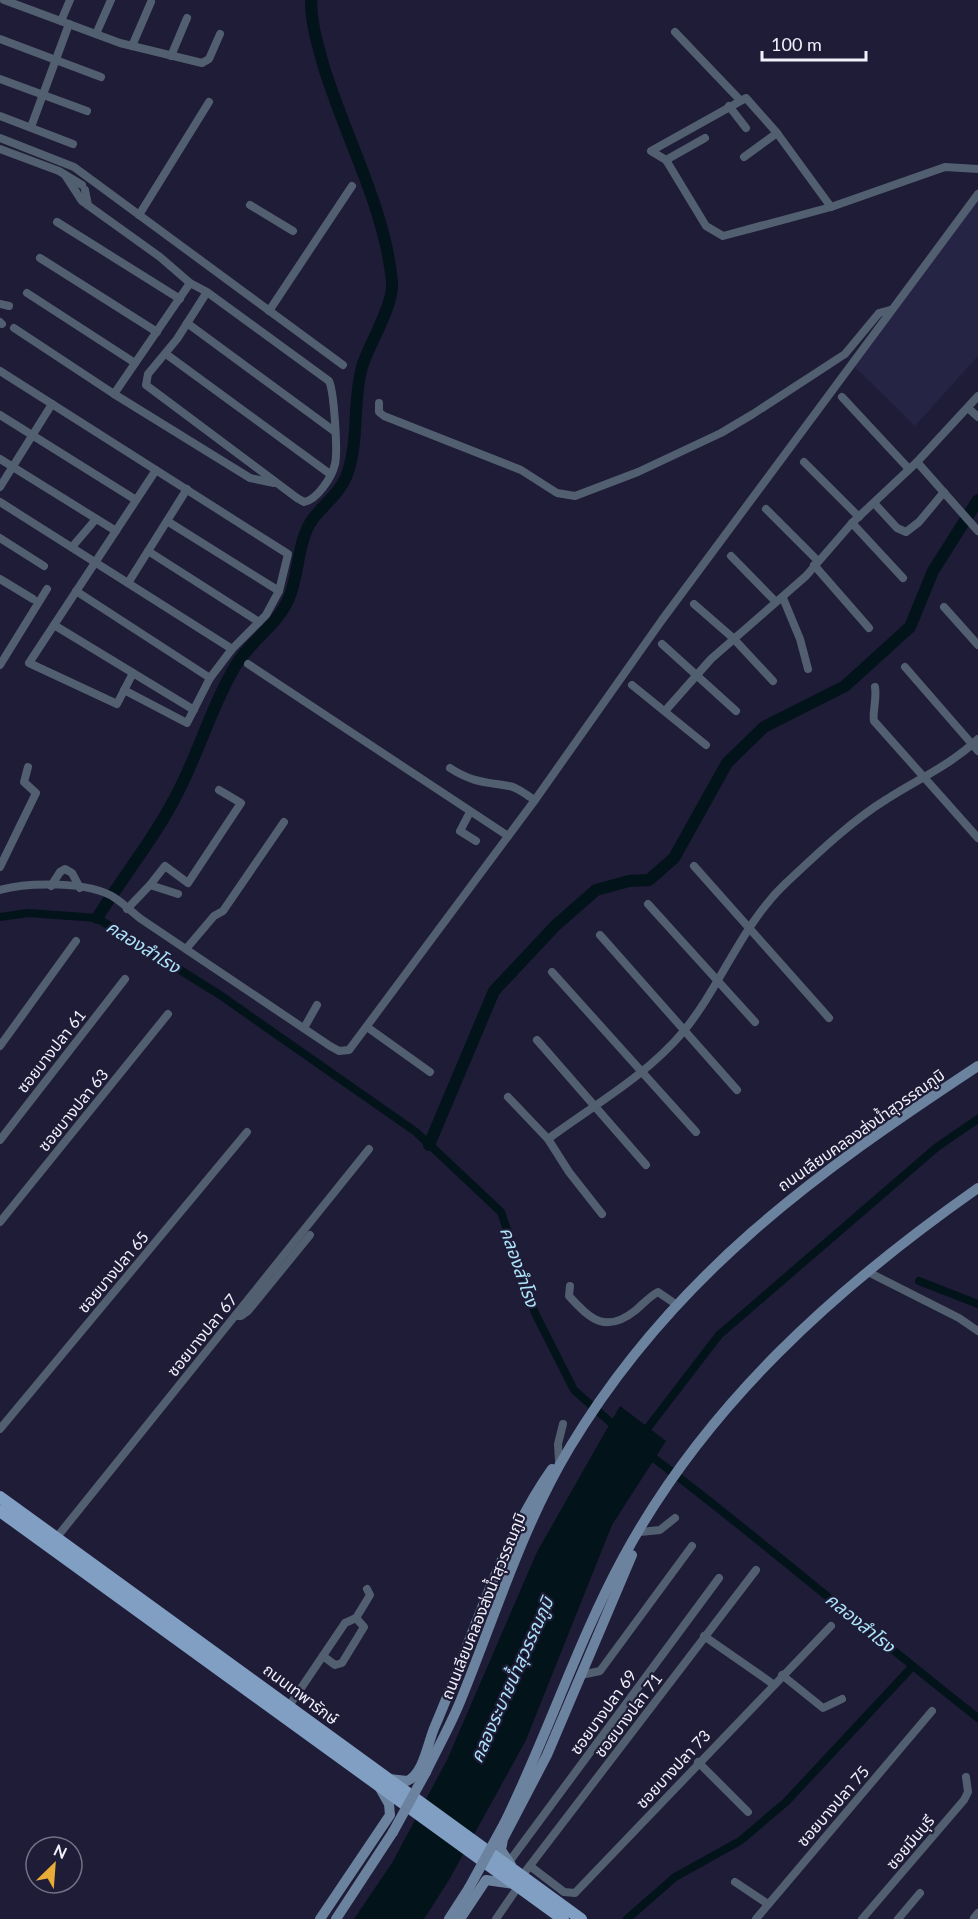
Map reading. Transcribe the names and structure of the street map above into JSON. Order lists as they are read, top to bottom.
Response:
{
  "streets": {
    "main road": ["ถนนเลียบคลองส่งน้ำสุวรรณภูมิ", "ถนนเทพารักษ์"],
    "street": [
      "ซอยบางปลา 61",
      "ซอยบางปลา 63",
      "ซอยบางปลา 65",
      "ซอยบางปลา 67",
      "ซอยบางปลา 69",
      "ซอยบางปลา 71",
      "ซอยบางปลา 73",
      "ซอยบางปลา 75",
      "ซอยมีนบุรี"
    ]
  },
  "crossings": [
    ["ซอยบางปลา 67", "ถนนเทพารักษ์"],
    ["ถนนเทพารักษ์", "ซอยบางปลา 71"],
    ["ซอยบางปลา 71", "ซอยบางปลา 73"]
  ],
  "water": ["คลองสำโรง", "คลองระบายน้ำสุวรรณภูมิ"],
  "scale_bar": "100 m",
  "north": "top right"
}
